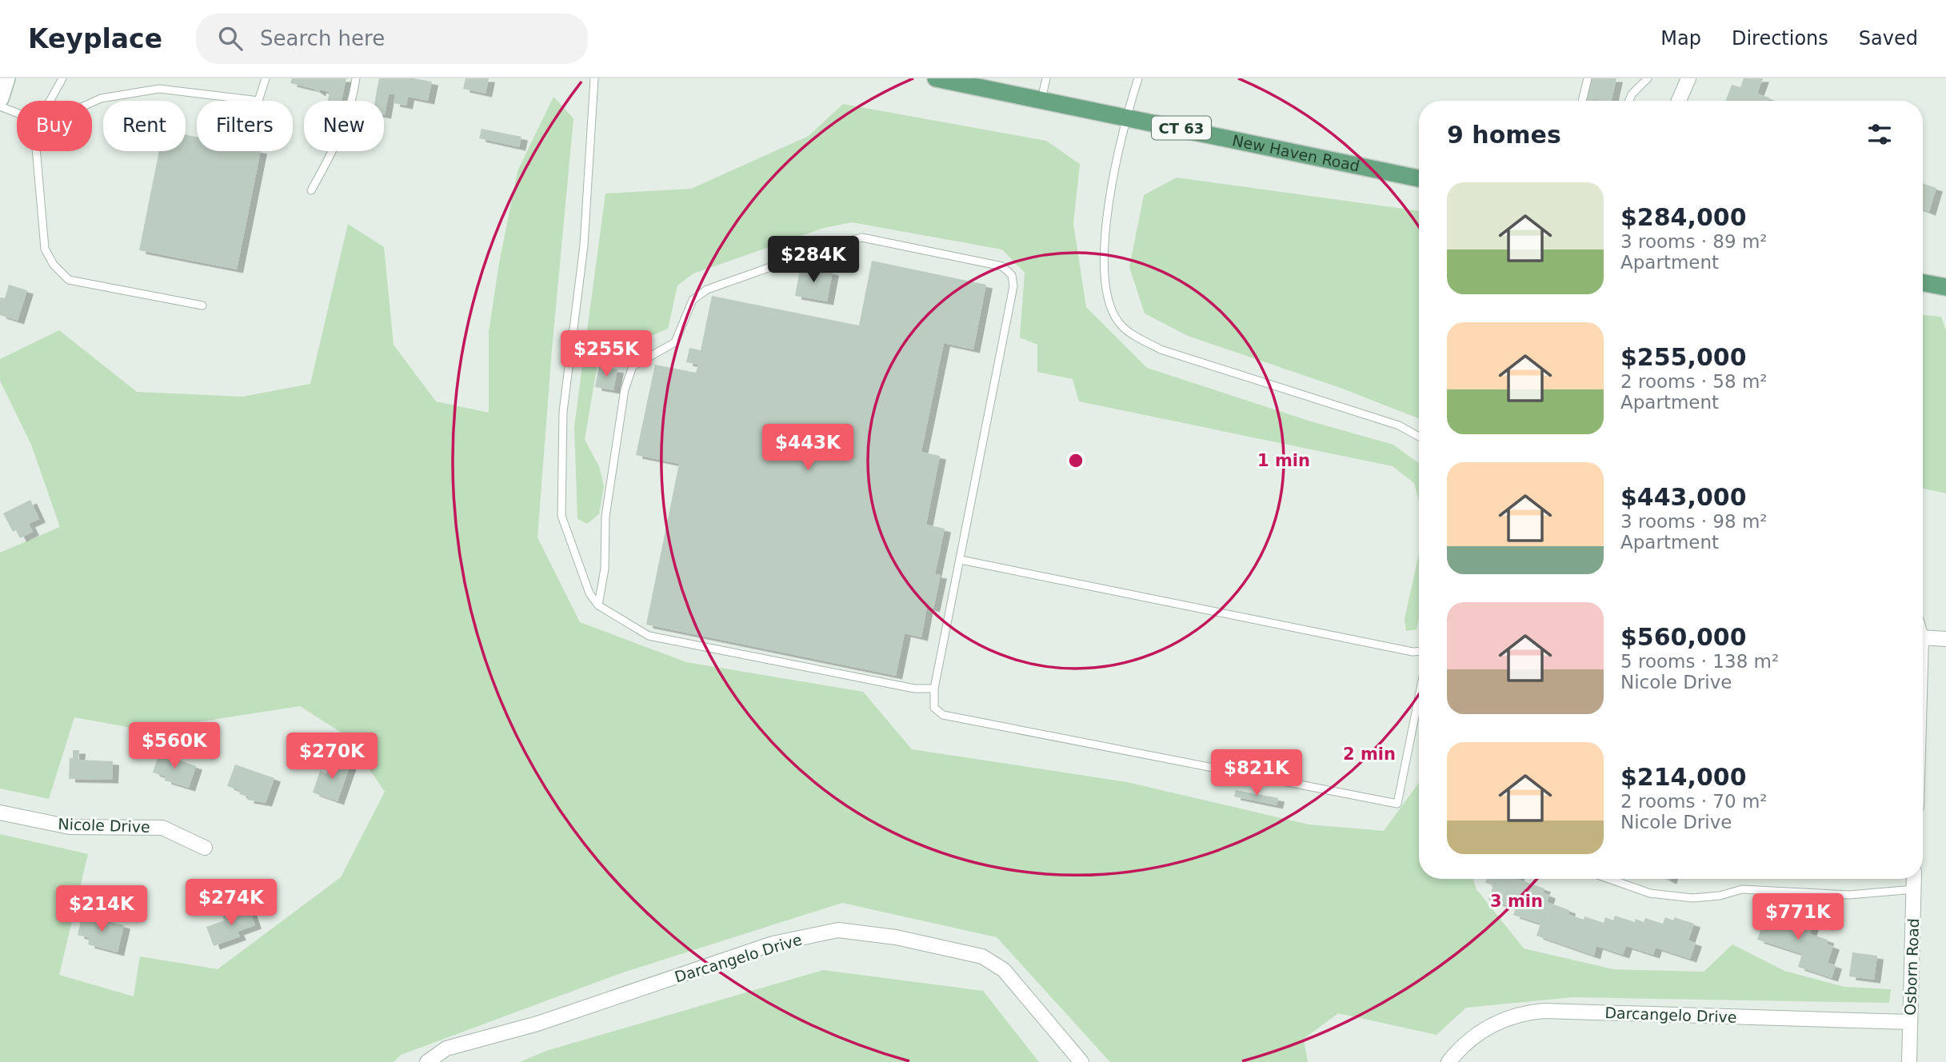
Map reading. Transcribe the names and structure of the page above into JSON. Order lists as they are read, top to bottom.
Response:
{
  "streets": {
    "main road": ["CT 63", "New Haven Road"],
    "street": ["Nicole Drive", "Darcangelo Drive", "Osborn Road"]
  },
  "crossings": [
    ["Darcangelo Drive", "Osborn Road"]
  ],
  "page": {
    "header": "Keyplace",
    "search": "Search here",
    "nav": ["Map", "Directions", "Saved"],
    "chip": [
      "Buy",
      "Rent",
      "Filters",
      "New"
    ],
    "heading": "9 homes",
    "list": [
      {
        "name": "$284,000",
        "note": "3 rooms · 89 m² · Apartment"
      },
      {
        "name": "$255,000",
        "note": "2 rooms · 58 m² · Apartment"
      },
      {
        "name": "$443,000",
        "note": "3 rooms · 98 m² · Apartment"
      },
      {
        "name": "$560,000",
        "note": "5 rooms · 138 m² · Nicole Drive"
      },
      {
        "name": "$214,000",
        "note": "2 rooms · 70 m² · Nicole Drive"
      }
    ],
    "price": [
      "$284K",
      "$255K",
      "$443K",
      "$560K",
      "$270K",
      "$821K",
      "$274K",
      "$214K",
      "$771K"
    ]
  },
  "rings": ["1 min", "2 min", "3 min"]
}
